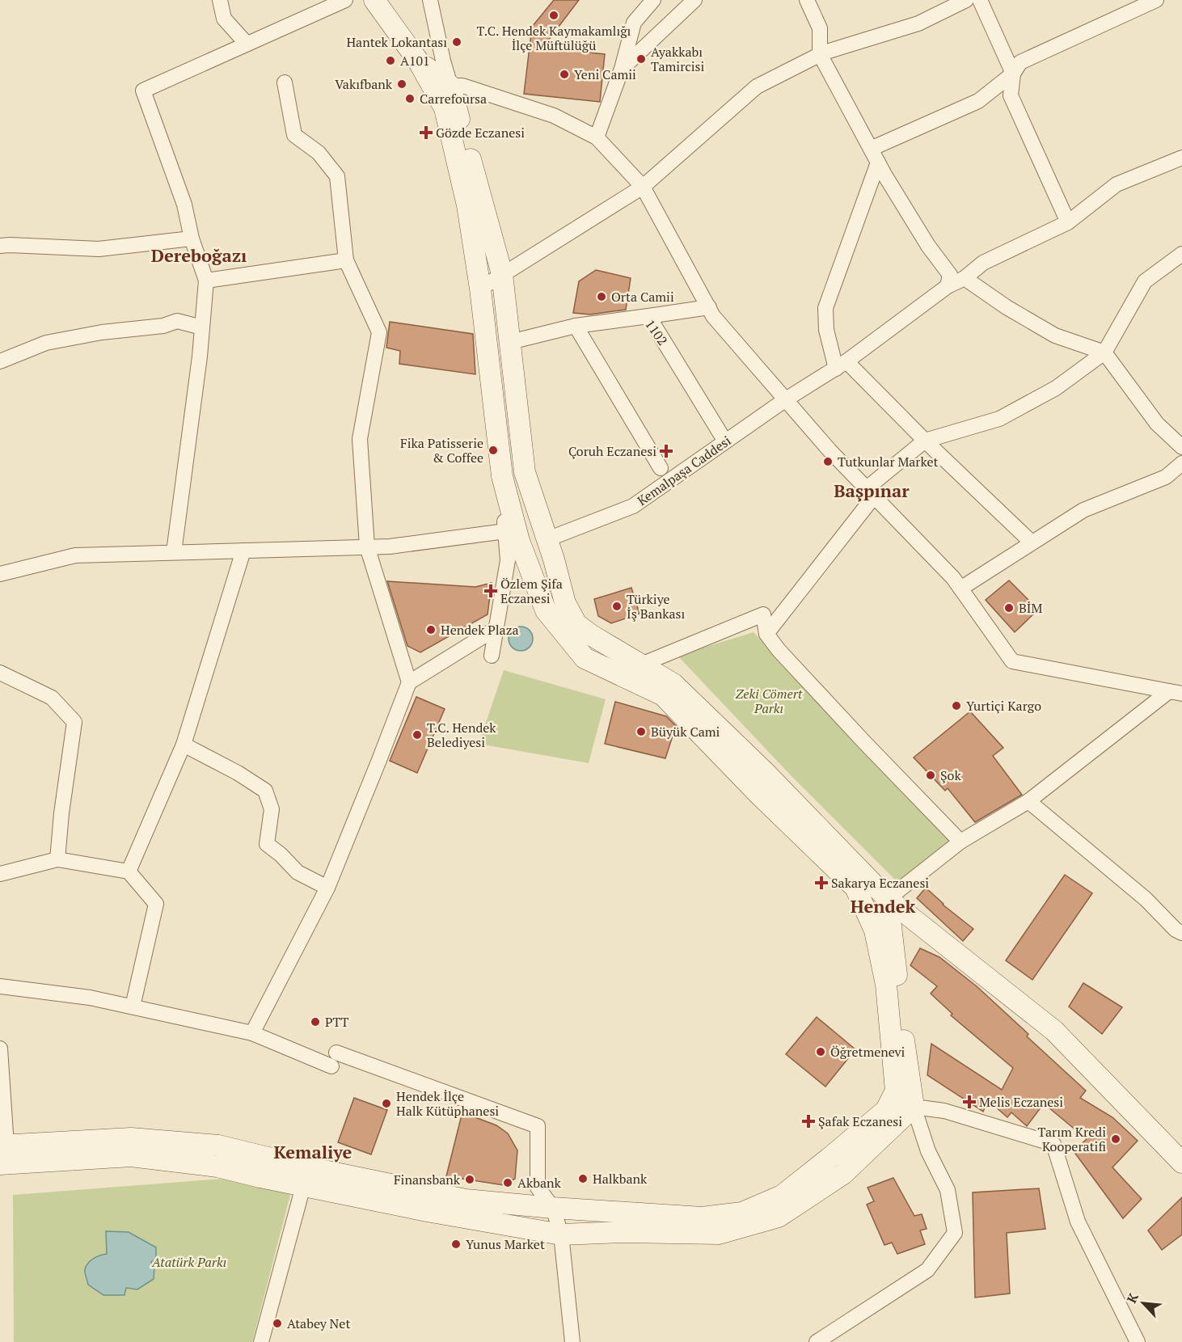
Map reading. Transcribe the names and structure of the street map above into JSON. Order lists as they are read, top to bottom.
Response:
{
  "streets": {
    "street": ["1102", "Kemalpaşa Caddesi"]
  },
  "crossings": [
    ["1102", "Kemalpaşa Caddesi"]
  ],
  "districts": [
    "Dereboğazı",
    "Başpınar",
    "Hendek",
    "Kemaliye"
  ],
  "parks": ["Zeki Cömert Parkı", "Atatürk Parkı"],
  "places": {
    "other": [
      "T.C. Hendek Kaymakamlığı İlçe Müftülüğü",
      "Hantek Lokantası",
      "Ayakkabı Tamircisi",
      "A101",
      "Yeni Camii",
      "Vakıfbank",
      "Carrefoursa",
      "Orta Camii",
      "Fika Patisserie & Coffee",
      "Tutkunlar Market",
      "Türkiye İş Bankası",
      "BİM",
      "Hendek Plaza",
      "Yurtiçi Kargo",
      "Büyük Cami",
      "T.C. Hendek Belediyesi",
      "Şok",
      "PTT",
      "Öğretmenevi",
      "Hendek İlçe Halk Kütüphanesi",
      "Tarım Kredi Kooperatifi",
      "Halkbank",
      "Finansbank",
      "Akbank",
      "Yunus Market",
      "Atabey Net"
    ],
    "health": [
      "Gözde Eczanesi",
      "Çoruh Eczanesi",
      "Özlem Şifa Eczanesi",
      "Sakarya Eczanesi",
      "Melis Eczanesi",
      "Şafak Eczanesi"
    ]
  },
  "north": "top left"
}
